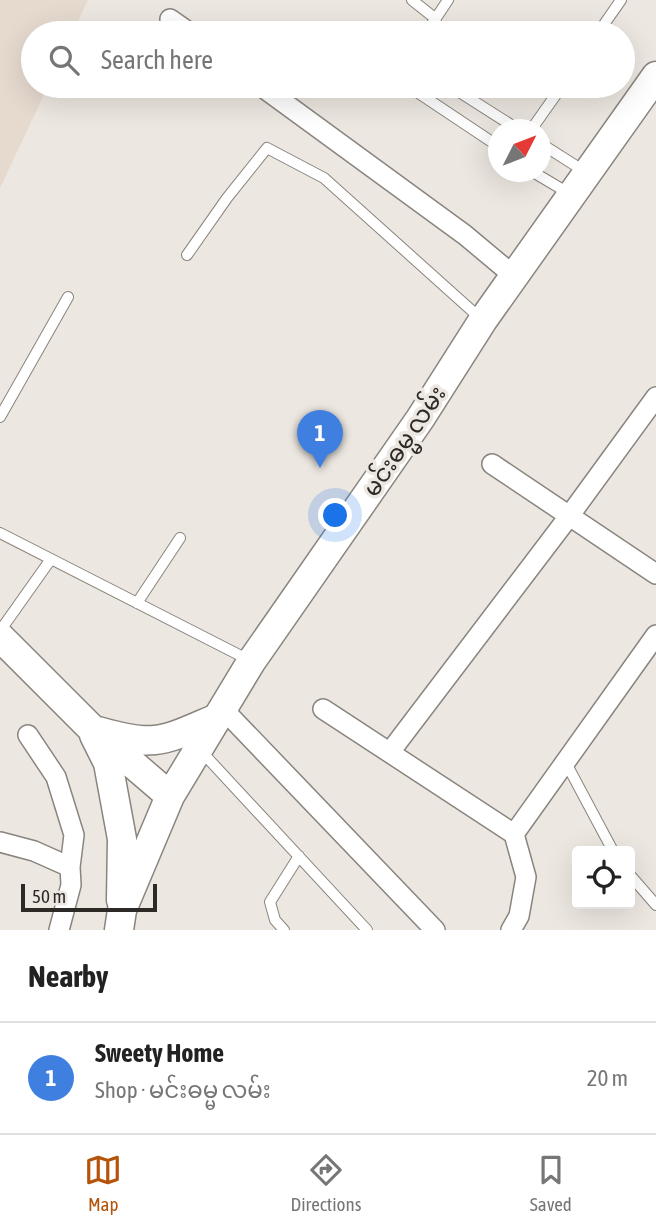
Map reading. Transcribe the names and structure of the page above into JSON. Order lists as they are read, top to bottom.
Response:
{
  "streets": {
    "main road": ["မင်းဓမ္မ လမ်း"]
  },
  "scale_bar": "50 m",
  "north": "top right",
  "page": {
    "search": "Search here",
    "pins": "1",
    "scale": "50 m",
    "heading": "Nearby",
    "list": [
      {
        "mark": "1",
        "name": "Sweety Home",
        "note": "Shop · မင်းဓမ္မ လမ်း",
        "value": "20 m"
      }
    ],
    "nav": ["Map", "Directions", "Saved"]
  }
}
